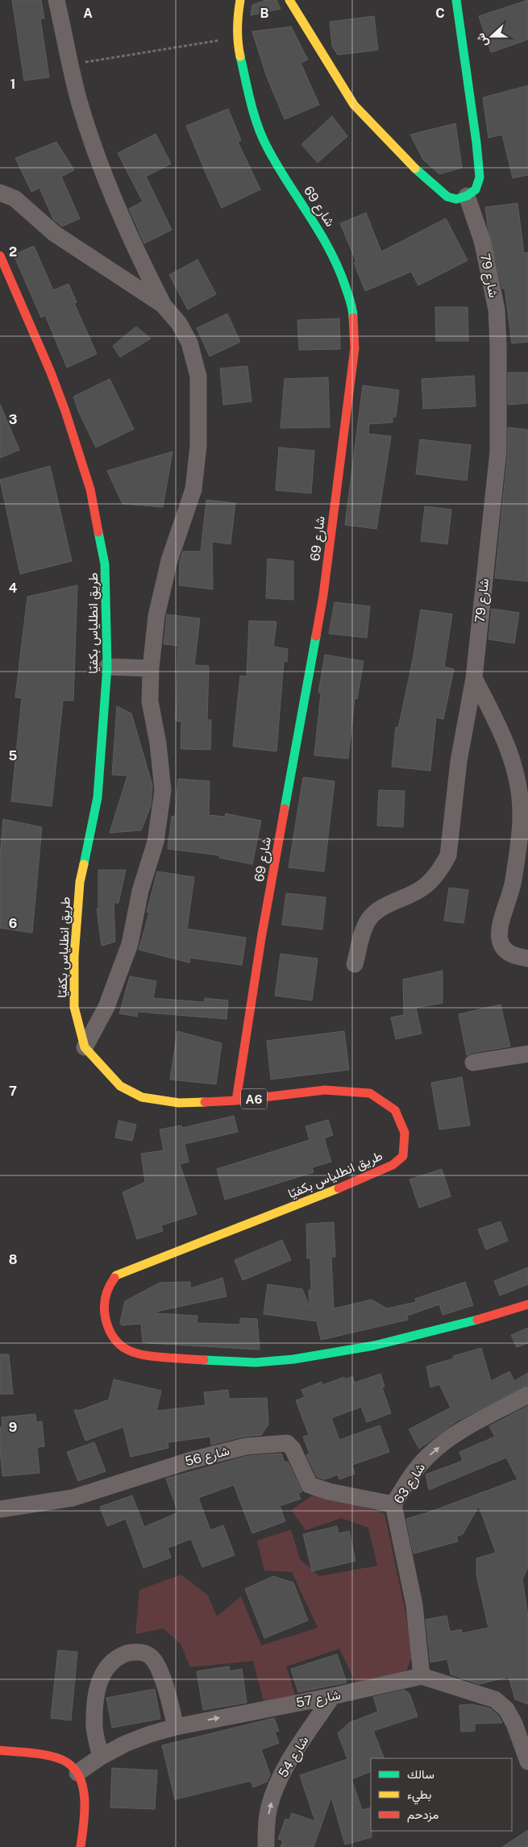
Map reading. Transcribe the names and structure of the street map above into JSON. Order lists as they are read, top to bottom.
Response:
{
  "streets": {
    "main road": ["شارع 69", "طريق انطلياس بكفيّا", "A6"],
    "street": [
      "شارع 79",
      "شارع 56",
      "شارع 63",
      "شارع 57",
      "شارع 54"
    ]
  },
  "crossings": [
    ["شارع 69", "طريق انطلياس بكفيّا"],
    ["شارع 56", "شارع 63"],
    ["شارع 63", "شارع 57"],
    ["شارع 57", "شارع 54"]
  ],
  "one_way": ["شارع 63", "شارع 57", "شارع 54"],
  "legend": ["سالك", "بطيء", "مزدحم"],
  "north": "left",
  "grid": {
    "columns": ["A", "B", "C"],
    "rows": [
      "1",
      "2",
      "3",
      "4",
      "5",
      "6",
      "7",
      "8",
      "9"
    ]
  }
}
